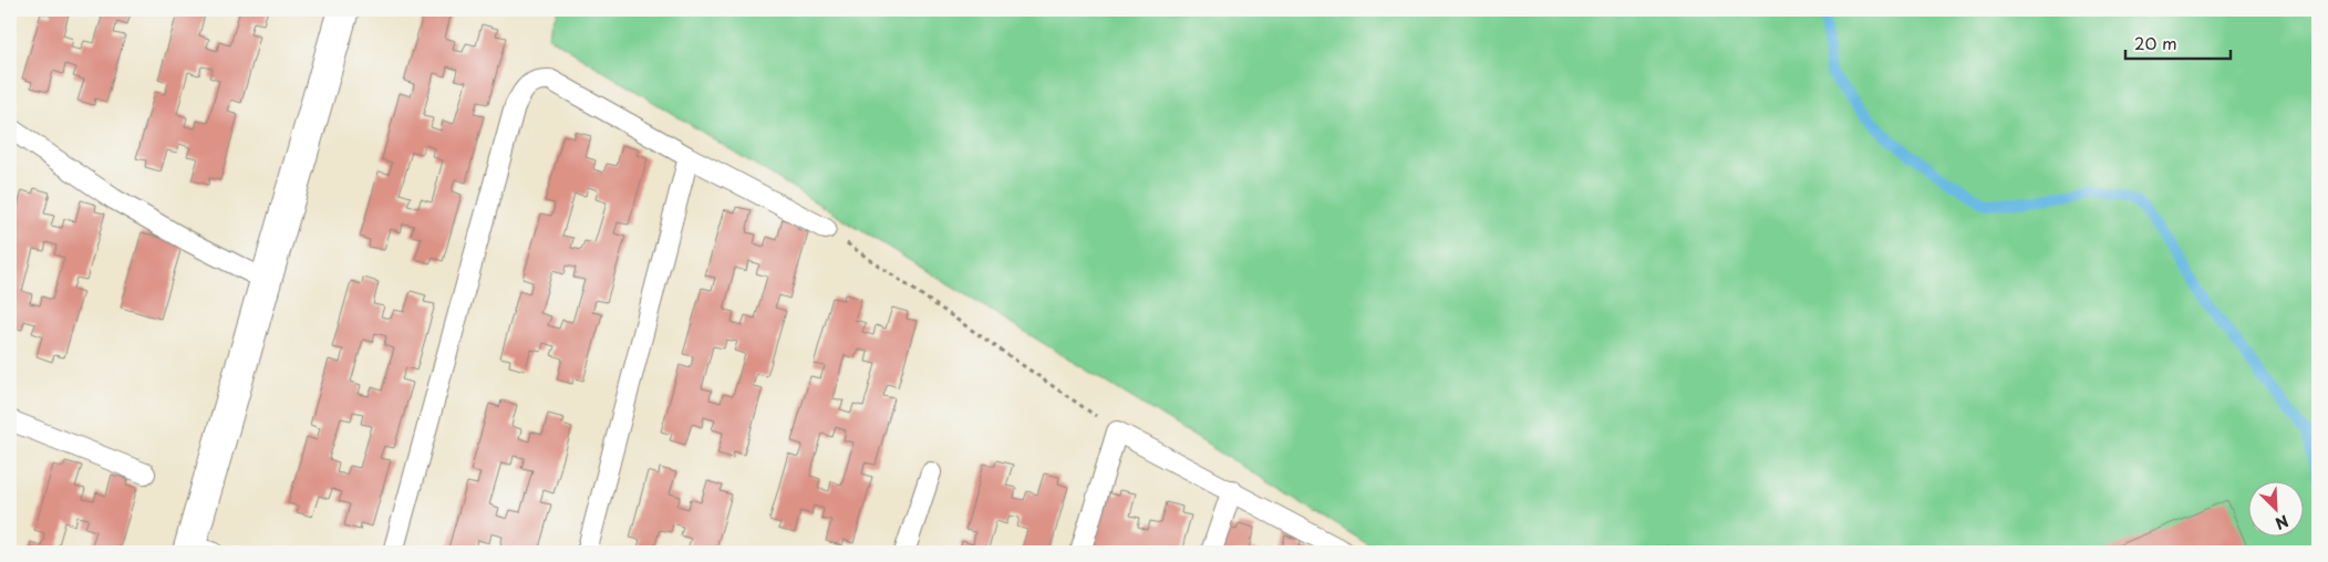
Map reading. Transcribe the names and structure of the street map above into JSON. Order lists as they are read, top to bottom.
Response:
{
  "scale_bar": "20 m",
  "north": "bottom right"
}
